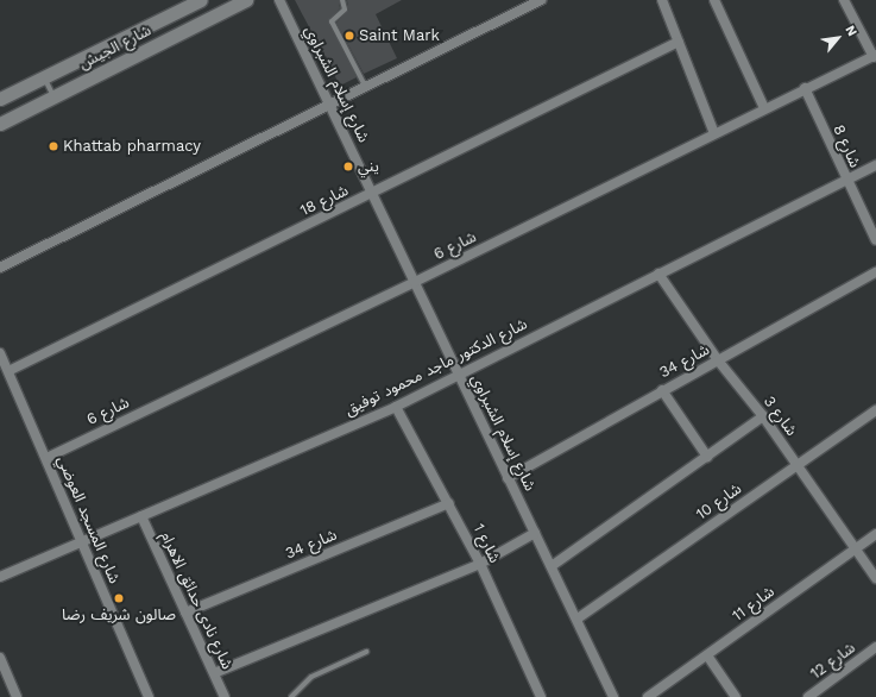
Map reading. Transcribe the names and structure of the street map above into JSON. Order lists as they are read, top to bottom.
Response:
{
  "streets": {
    "street": [
      "شارع الجيش",
      "شارع إسلام الشبراوي",
      "شارع 8",
      "شارع 18",
      "شارع 6",
      "شارع 34",
      "شارع الدكتور ماجد محمود توفيق",
      "شارع 3",
      "شارع 10",
      "شارع المسجد العوضي",
      "شارع 1",
      "شارع نادى حدائق الاهرام",
      "شارع 11",
      "شارع 12"
    ]
  },
  "crossings": [
    ["شارع إسلام الشبراوي", "شارع 18"],
    ["شارع إسلام الشبراوي", "شارع 6"],
    ["شارع إسلام الشبراوي", "شارع 34"],
    ["شارع إسلام الشبراوي", "شارع الدكتور ماجد محمود توفيق"],
    ["شارع إسلام الشبراوي", "شارع 10"],
    ["شارع 8", "شارع 6"],
    ["شارع 8", "شارع الدكتور ماجد محمود توفيق"],
    ["شارع 18", "شارع المسجد العوضي"],
    ["شارع 6", "شارع المسجد العوضي"],
    ["شارع 34", "شارع 3"],
    ["شارع 34", "شارع 1"],
    ["شارع 34", "شارع نادى حدائق الاهرام"],
    ["شارع الدكتور ماجد محمود توفيق", "شارع 3"],
    ["شارع الدكتور ماجد محمود توفيق", "شارع المسجد العوضي"],
    ["شارع الدكتور ماجد محمود توفيق", "شارع 1"],
    ["شارع الدكتور ماجد محمود توفيق", "شارع نادى حدائق الاهرام"],
    ["شارع 3", "شارع 10"],
    ["شارع 3", "شارع 11"]
  ],
  "places": [
    "Saint Mark",
    "Khattab pharmacy",
    "يني",
    "صالون شريف رضا"
  ],
  "north": "top right"
}
